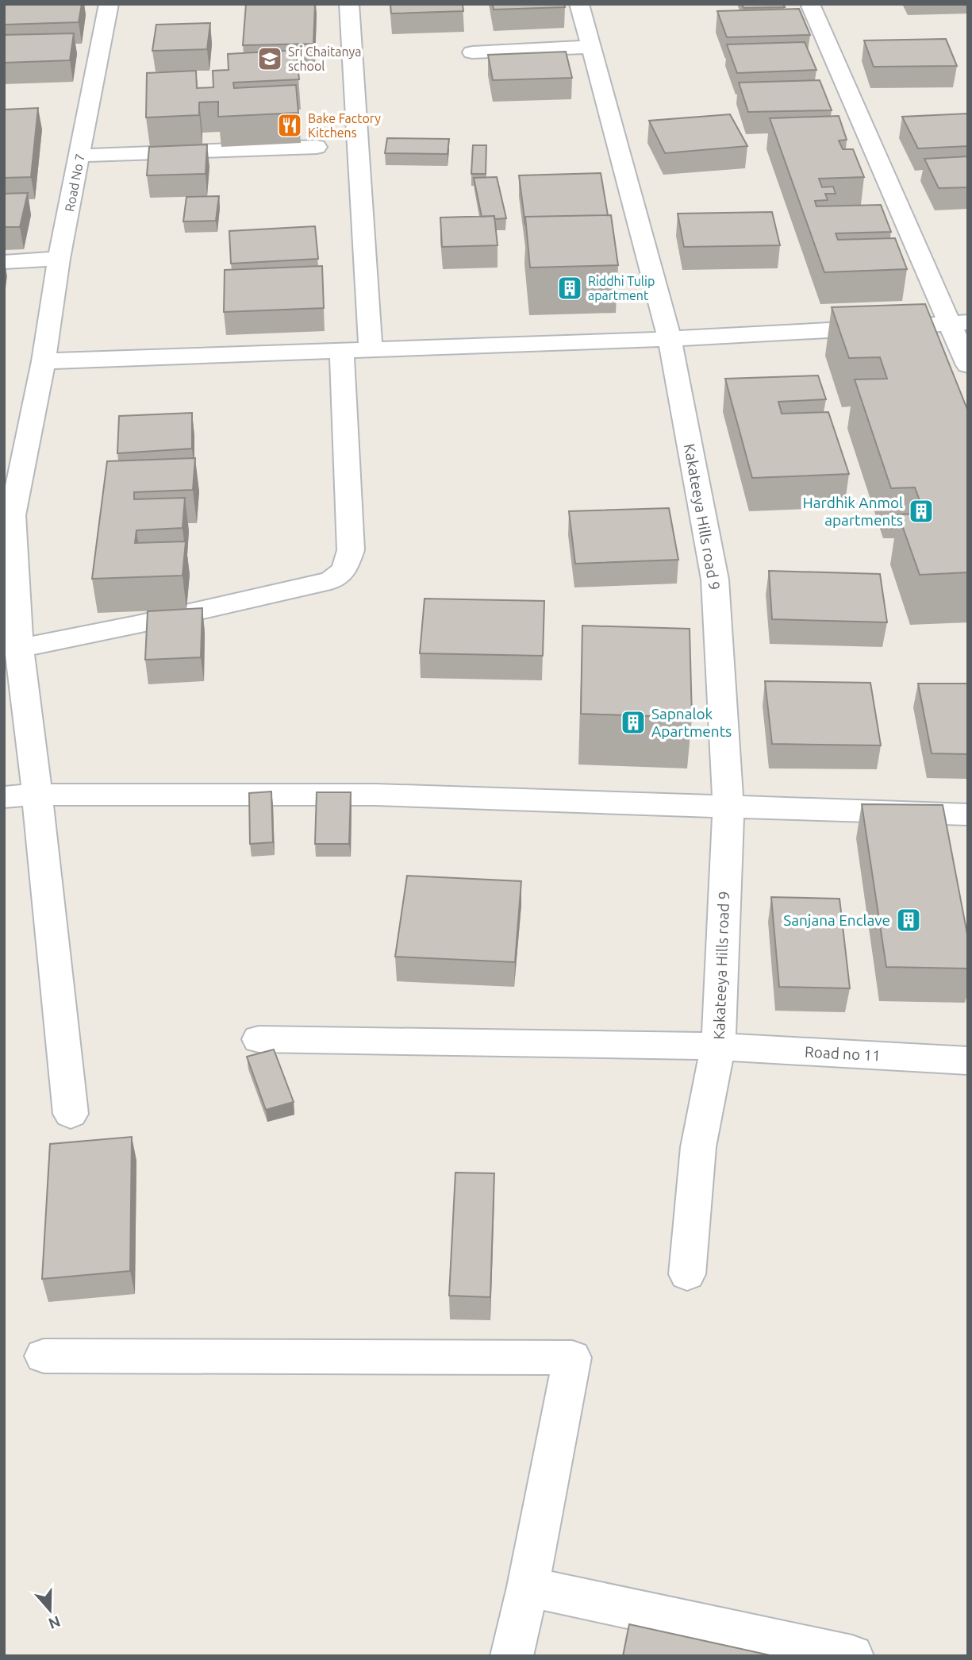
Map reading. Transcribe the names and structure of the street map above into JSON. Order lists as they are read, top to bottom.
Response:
{
  "streets": {
    "street": ["Road No 7", "Kakateeya Hills road 9", "Road no 11"]
  },
  "crossings": [
    ["Kakateeya Hills road 9", "Road no 11"]
  ],
  "places": {
    "school or university": ["Sri Chaitanya school"],
    "restaurant": ["Bake Factory Kitchens"],
    "building": [
      "Riddhi Tulip apartment",
      "Hardhik Anmol apartments",
      "Sapnalok Apartments",
      "Sanjana Enclave"
    ]
  },
  "north": "bottom"
}
